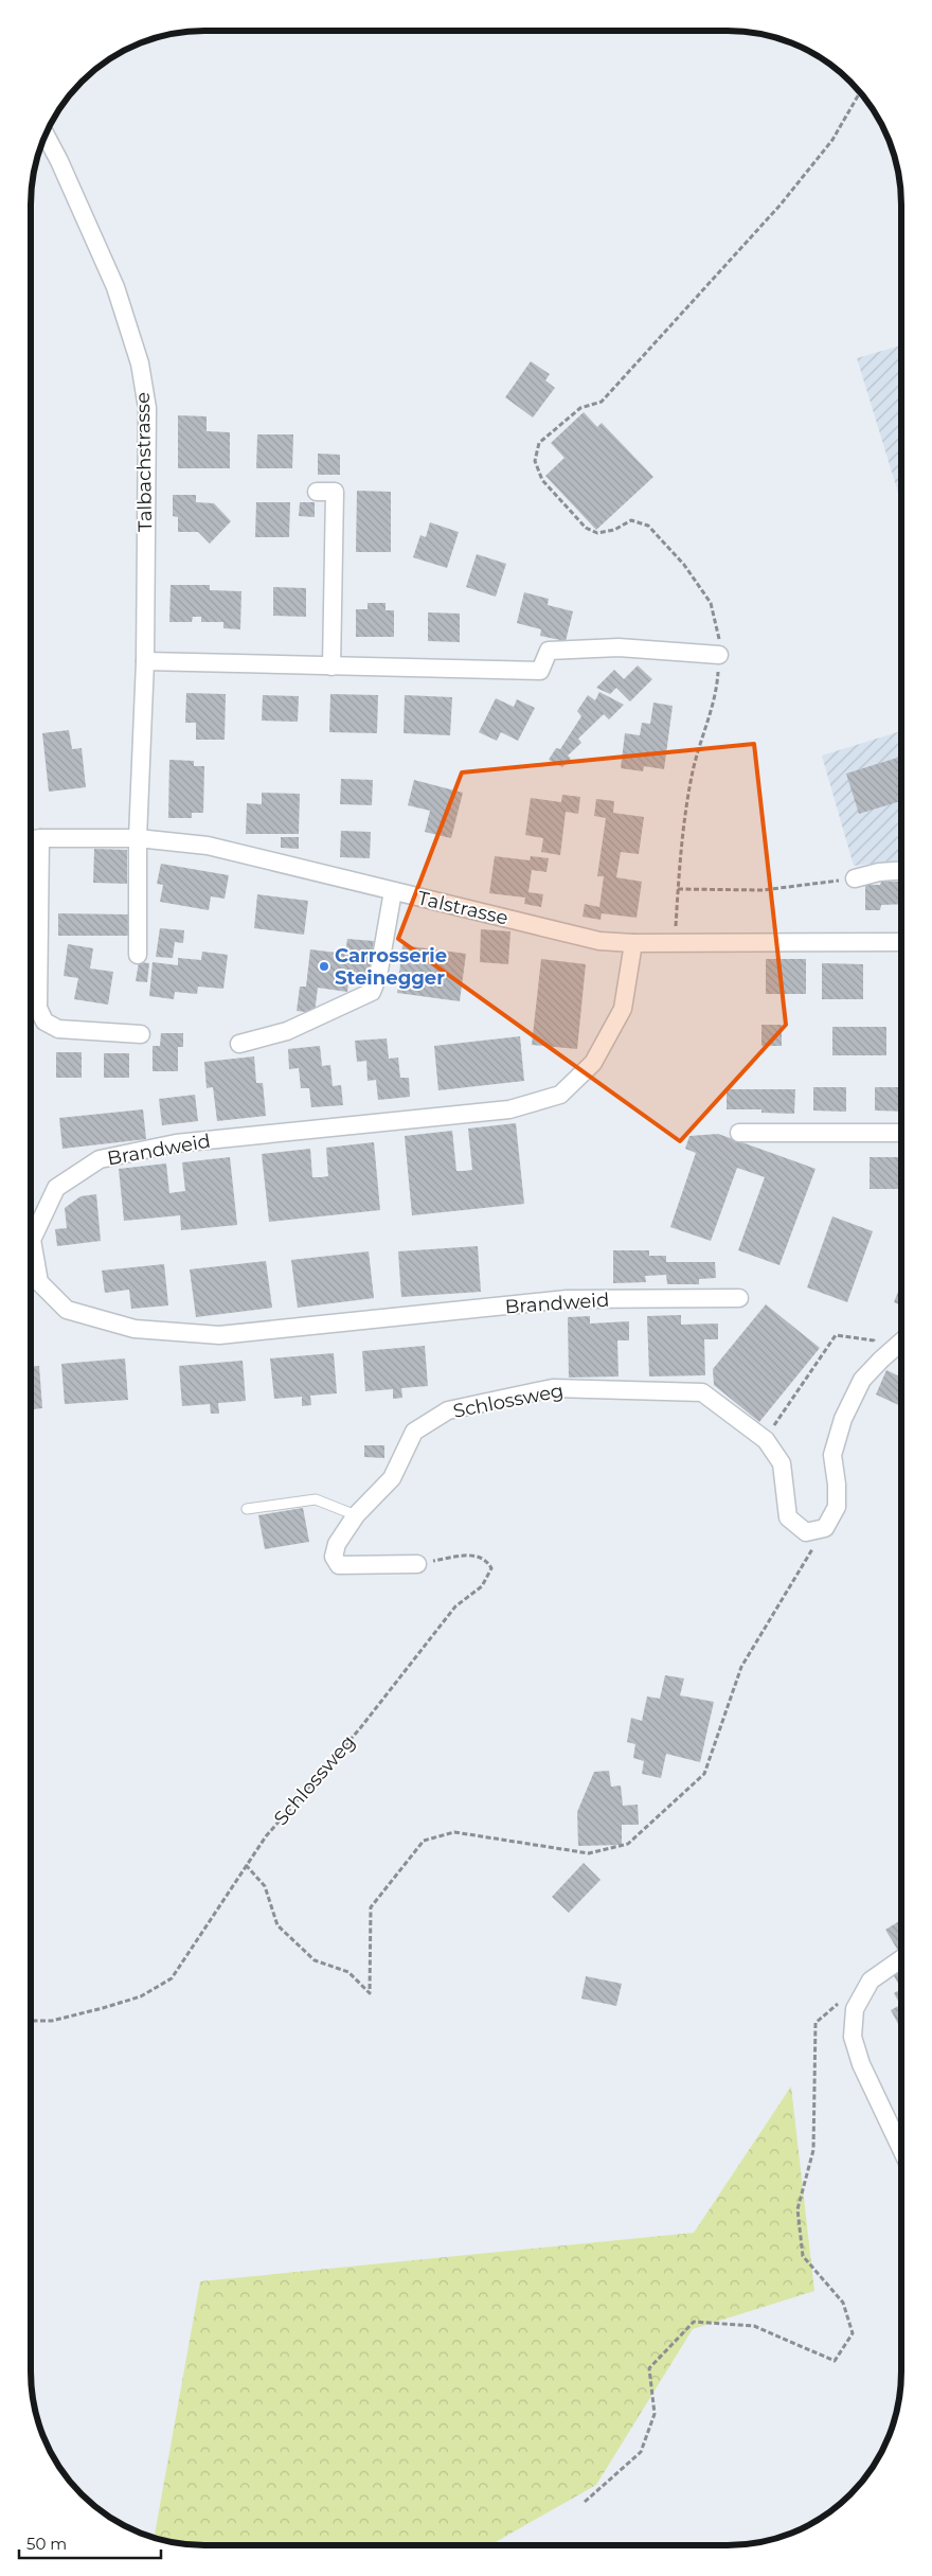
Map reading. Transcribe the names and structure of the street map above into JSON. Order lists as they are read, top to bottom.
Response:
{
  "streets": {
    "street": [
      "Talbachstrasse",
      "Talstrasse",
      "Brandweid",
      "Schlossweg"
    ]
  },
  "crossings": [
    ["Talbachstrasse", "Talstrasse"],
    ["Talstrasse", "Brandweid"]
  ],
  "places": ["Carrosserie Steinegger"],
  "scale_bar": "50 m"
}
